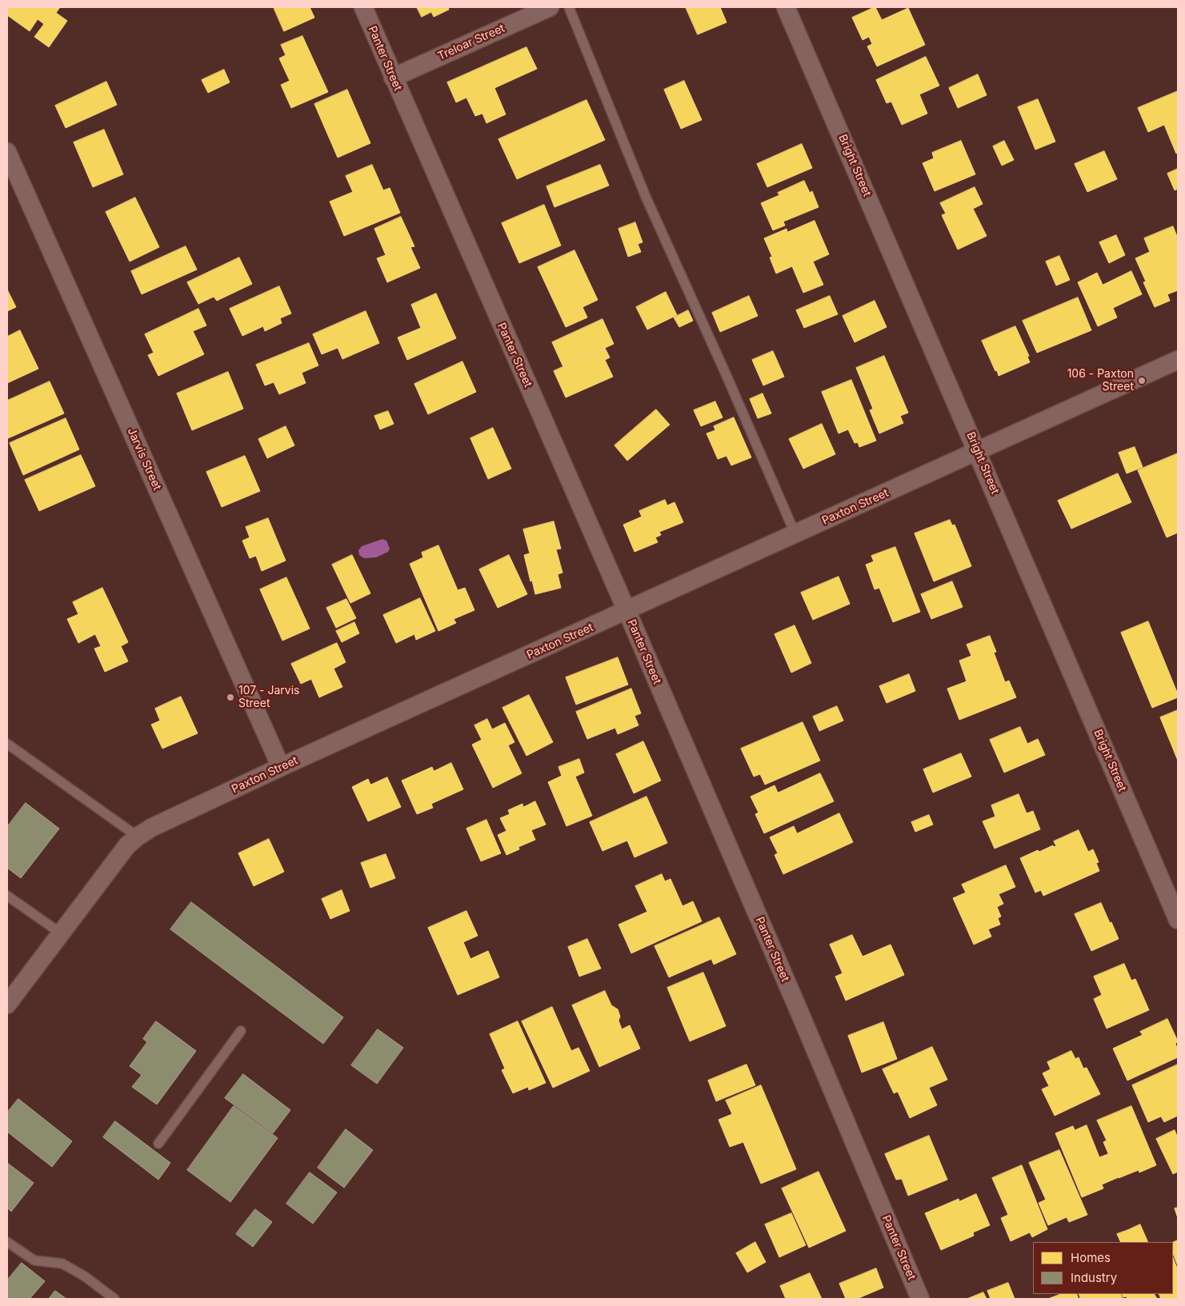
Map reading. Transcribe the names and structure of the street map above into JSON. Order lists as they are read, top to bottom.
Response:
{
  "streets": {
    "street": [
      "Treloar Street",
      "Panter Street",
      "Bright Street",
      "Jarvis Street",
      "Paxton Street"
    ]
  },
  "crossings": [
    ["Treloar Street", "Panter Street"],
    ["Panter Street", "Paxton Street"],
    ["Bright Street", "Paxton Street"],
    ["Jarvis Street", "Paxton Street"]
  ],
  "places": ["106 - Paxton Street", "107 - Jarvis Street"],
  "legend": ["Homes", "Industry"]
}
